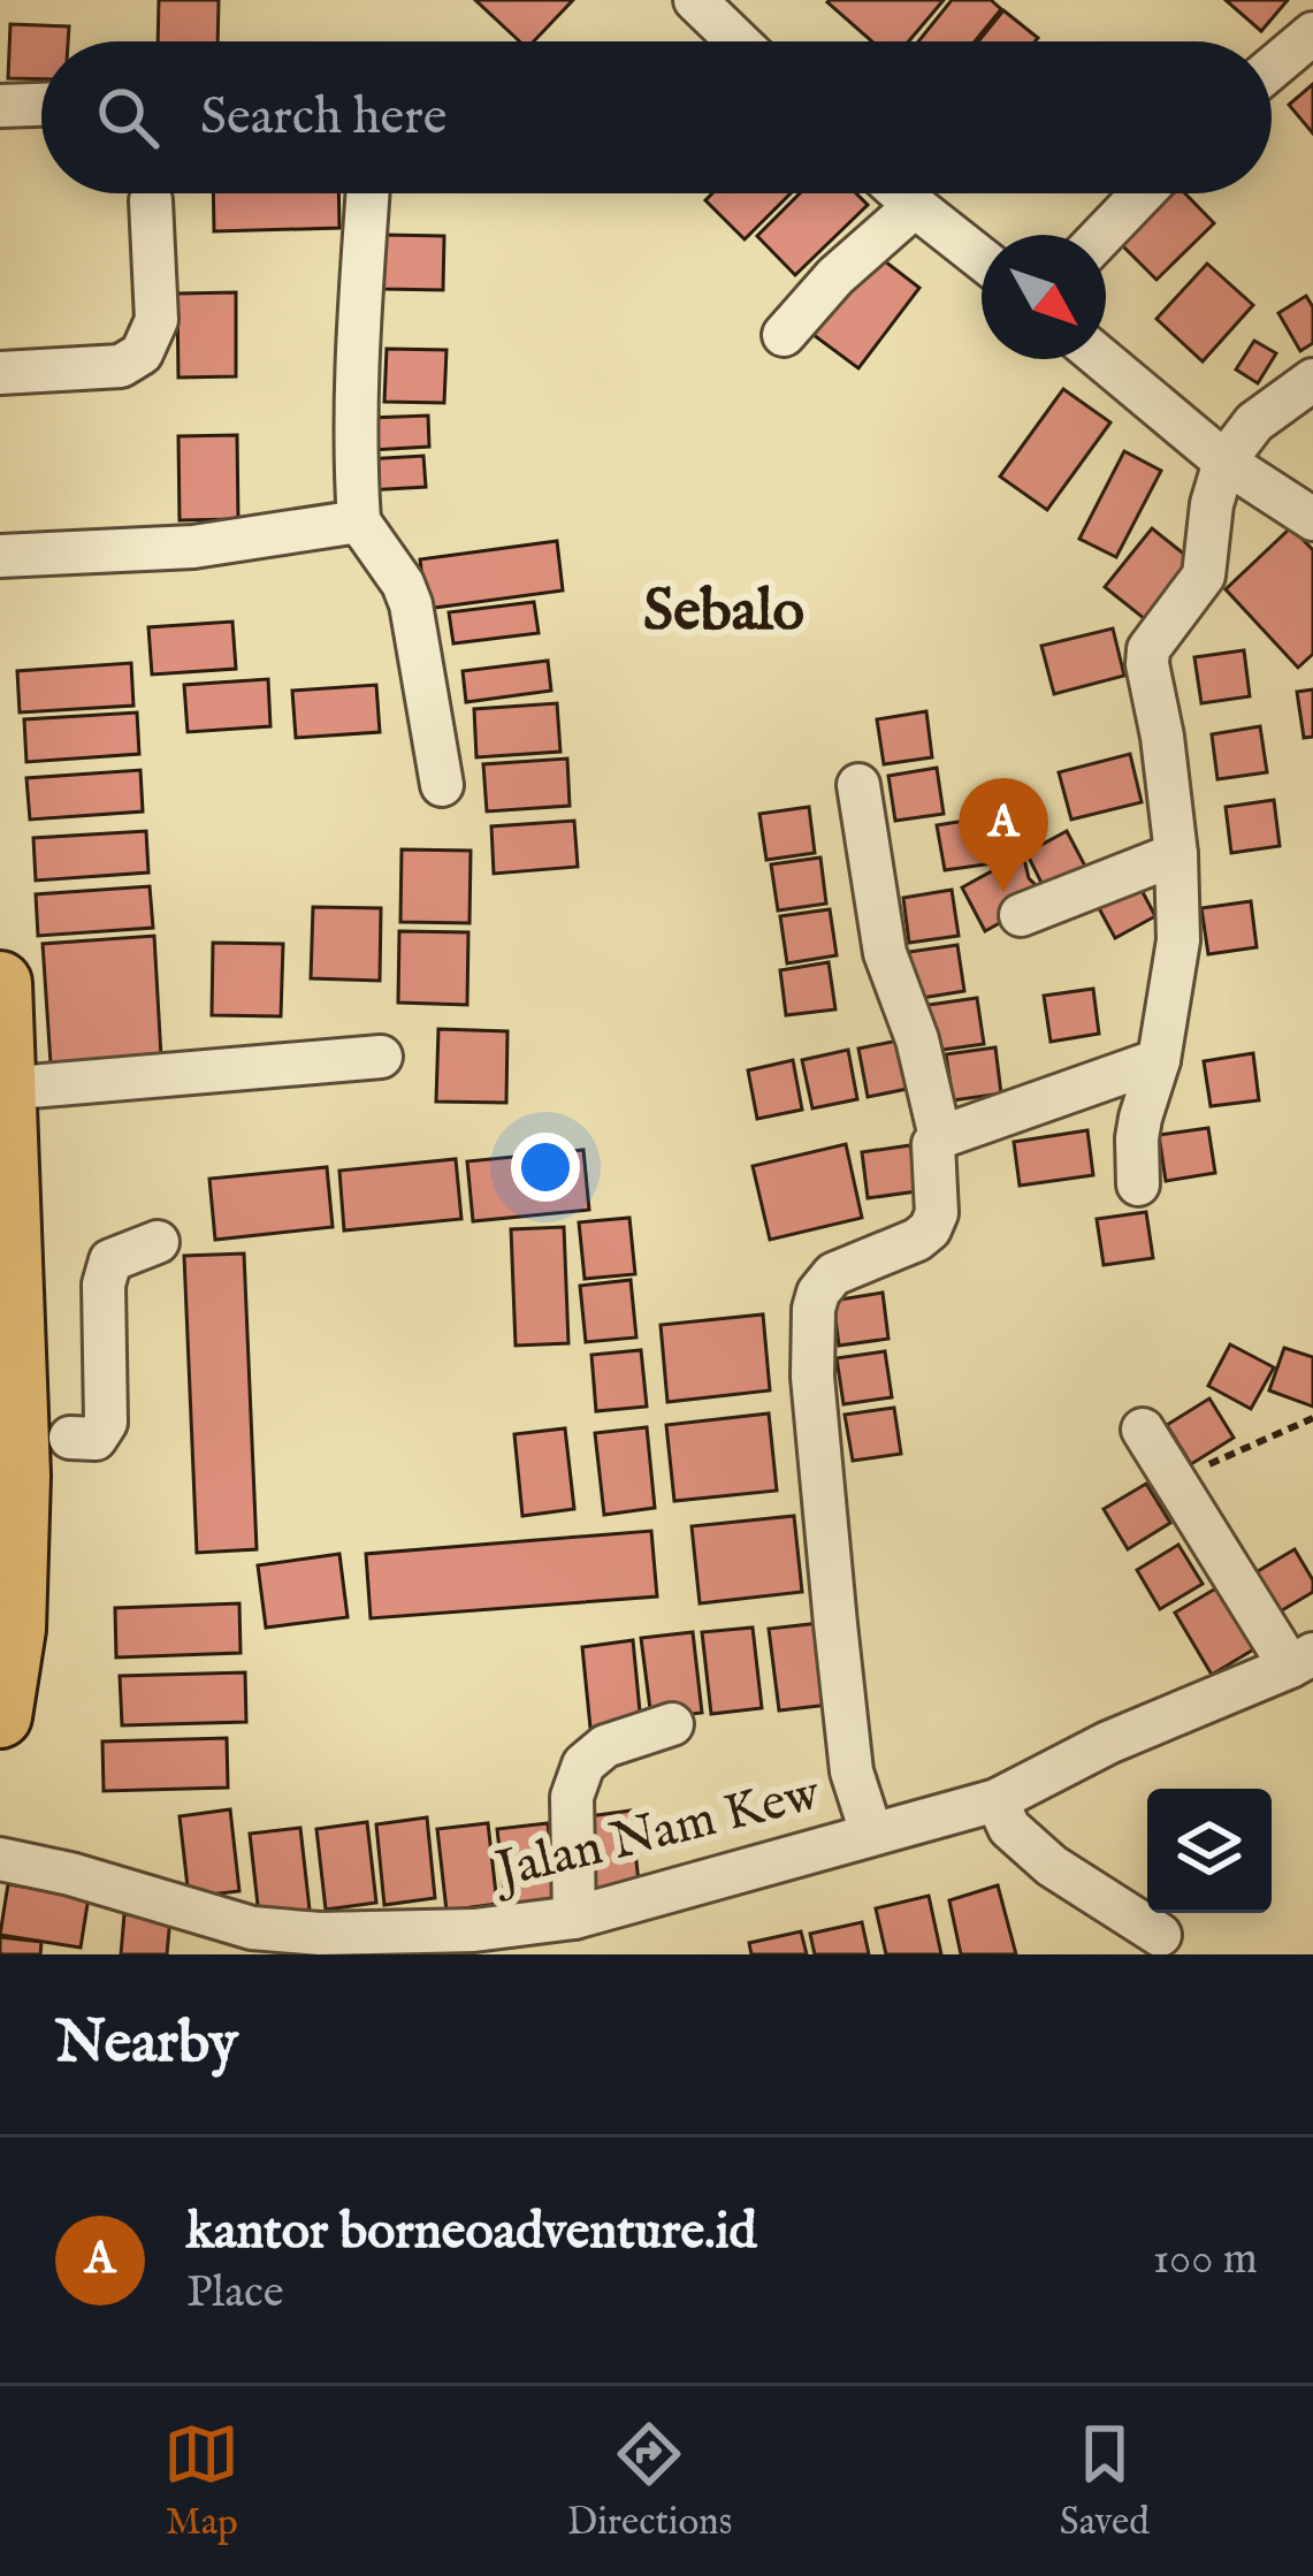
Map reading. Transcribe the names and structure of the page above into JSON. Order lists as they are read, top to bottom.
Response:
{
  "streets": {
    "street": ["Jalan Nam Kew"]
  },
  "districts": ["Sebalo"],
  "north": "bottom right",
  "page": {
    "search": "Search here",
    "pins": "A",
    "heading": "Nearby",
    "list": [
      {
        "mark": "A",
        "name": "kantor borneoadventure.id",
        "note": "Place",
        "value": "100 m"
      }
    ],
    "nav": ["Map", "Directions", "Saved"]
  }
}
